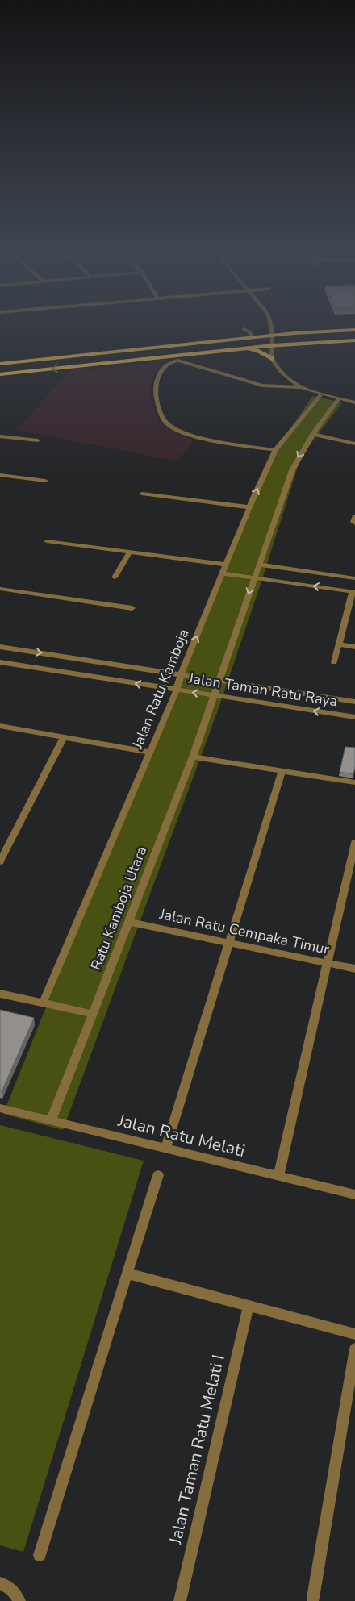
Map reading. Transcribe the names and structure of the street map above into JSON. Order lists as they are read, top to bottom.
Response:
{
  "streets": {
    "street": [
      "Jalan Ratu Kamboja",
      "Jalan Taman Ratu Raya",
      "Ratu Kamboja Utara",
      "Jalan Ratu Cempaka Timur",
      "Jalan Ratu Melati",
      "Jalan Taman Ratu Melati I"
    ]
  },
  "crossings": [
    ["Jalan Ratu Kamboja", "Jalan Taman Ratu Raya"],
    ["Jalan Taman Ratu Raya", "Ratu Kamboja Utara"],
    ["Ratu Kamboja Utara", "Jalan Ratu Cempaka Timur"],
    ["Ratu Kamboja Utara", "Jalan Ratu Melati"]
  ]
}
